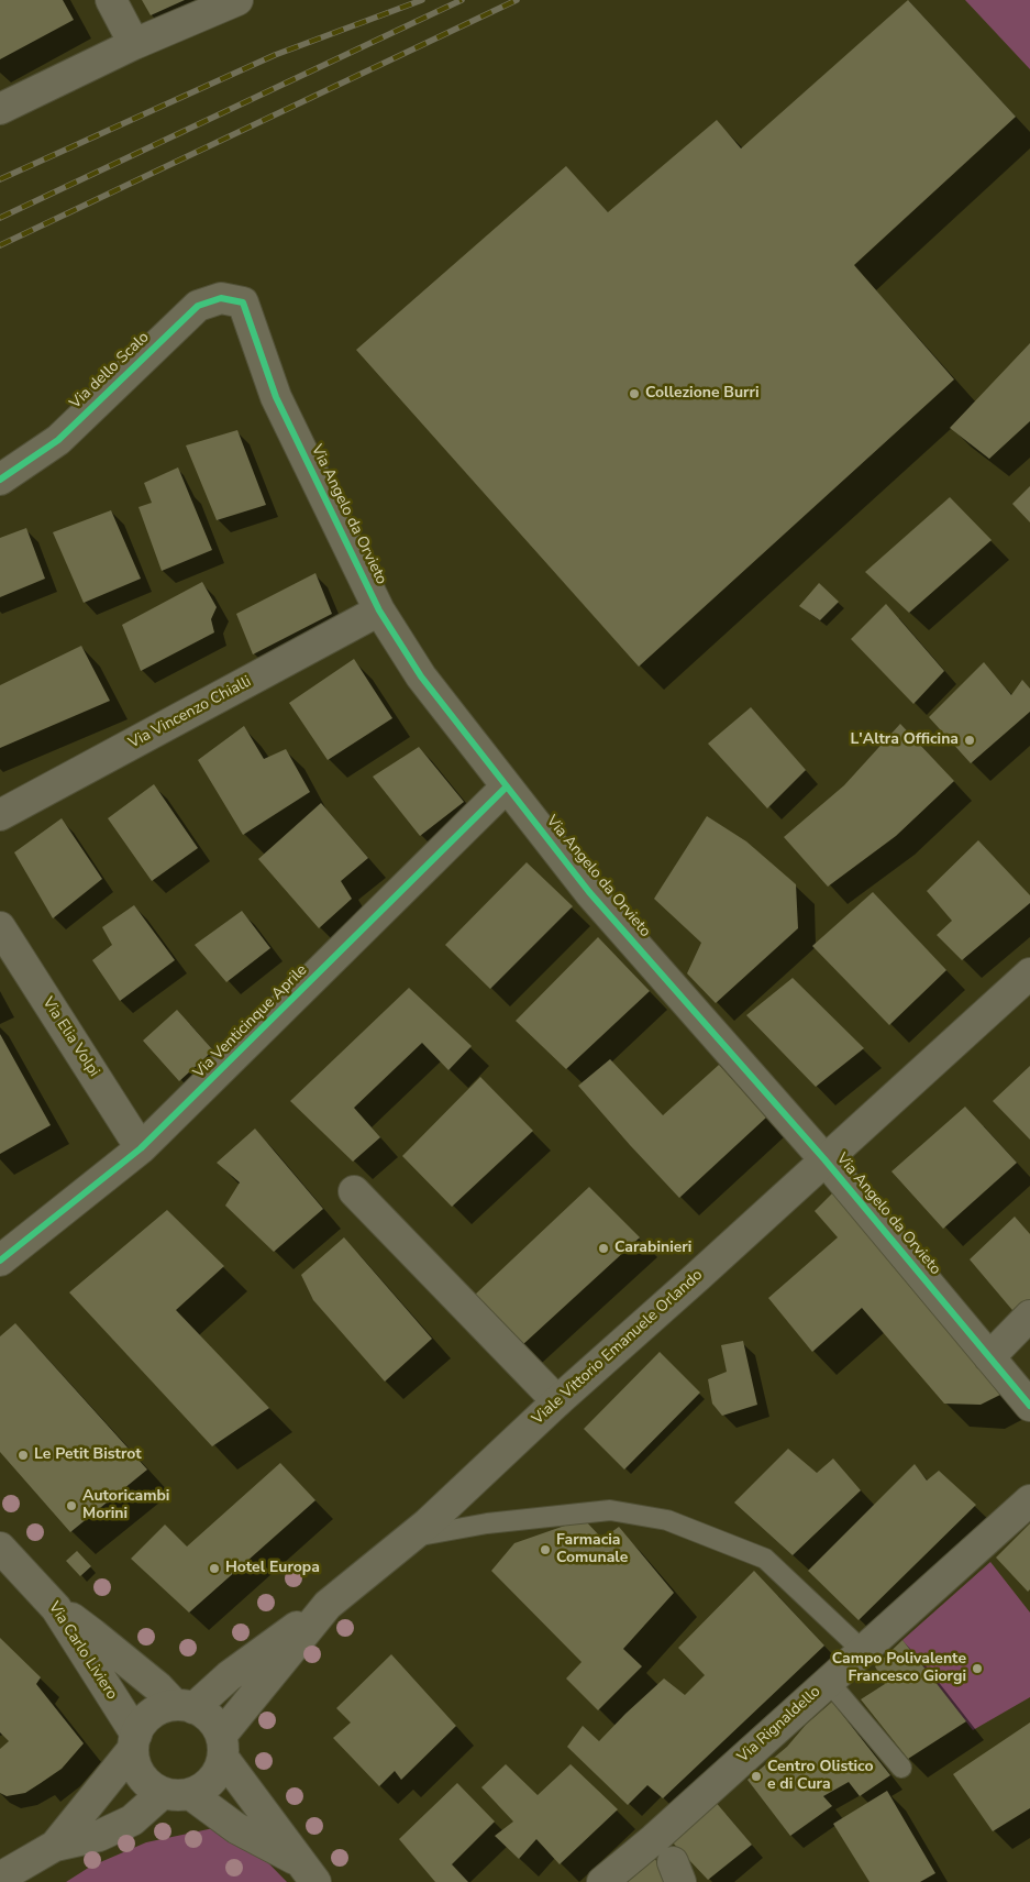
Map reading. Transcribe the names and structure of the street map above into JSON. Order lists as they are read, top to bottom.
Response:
{
  "streets": {
    "street": [
      "Via dello Scalo",
      "Via Angelo da Orvieto",
      "Via Vincenzo Chialli",
      "Via Venticinque Aprile",
      "Via Elia Volpi",
      "Viale Vittorio Emanuele Orlando",
      "Via Carlo Liviero",
      "Via Rignaldello"
    ]
  },
  "crossings": [
    ["Via dello Scalo", "Via Angelo da Orvieto"],
    ["Via Angelo da Orvieto", "Via Vincenzo Chialli"],
    ["Via Angelo da Orvieto", "Via Venticinque Aprile"],
    ["Via Angelo da Orvieto", "Viale Vittorio Emanuele Orlando"],
    ["Via Venticinque Aprile", "Via Elia Volpi"],
    ["Viale Vittorio Emanuele Orlando", "Via Carlo Liviero"]
  ],
  "places": [
    "Collezione Burri",
    "L'Altra Officina",
    "Carabinieri",
    "Le Petit Bistrot",
    "Autoricambi Morini",
    "Farmacia Comunale",
    "Hotel Europa",
    "Campo Polivalente Francesco Giorgi",
    "Centro Olistico e di Cura"
  ]
}
